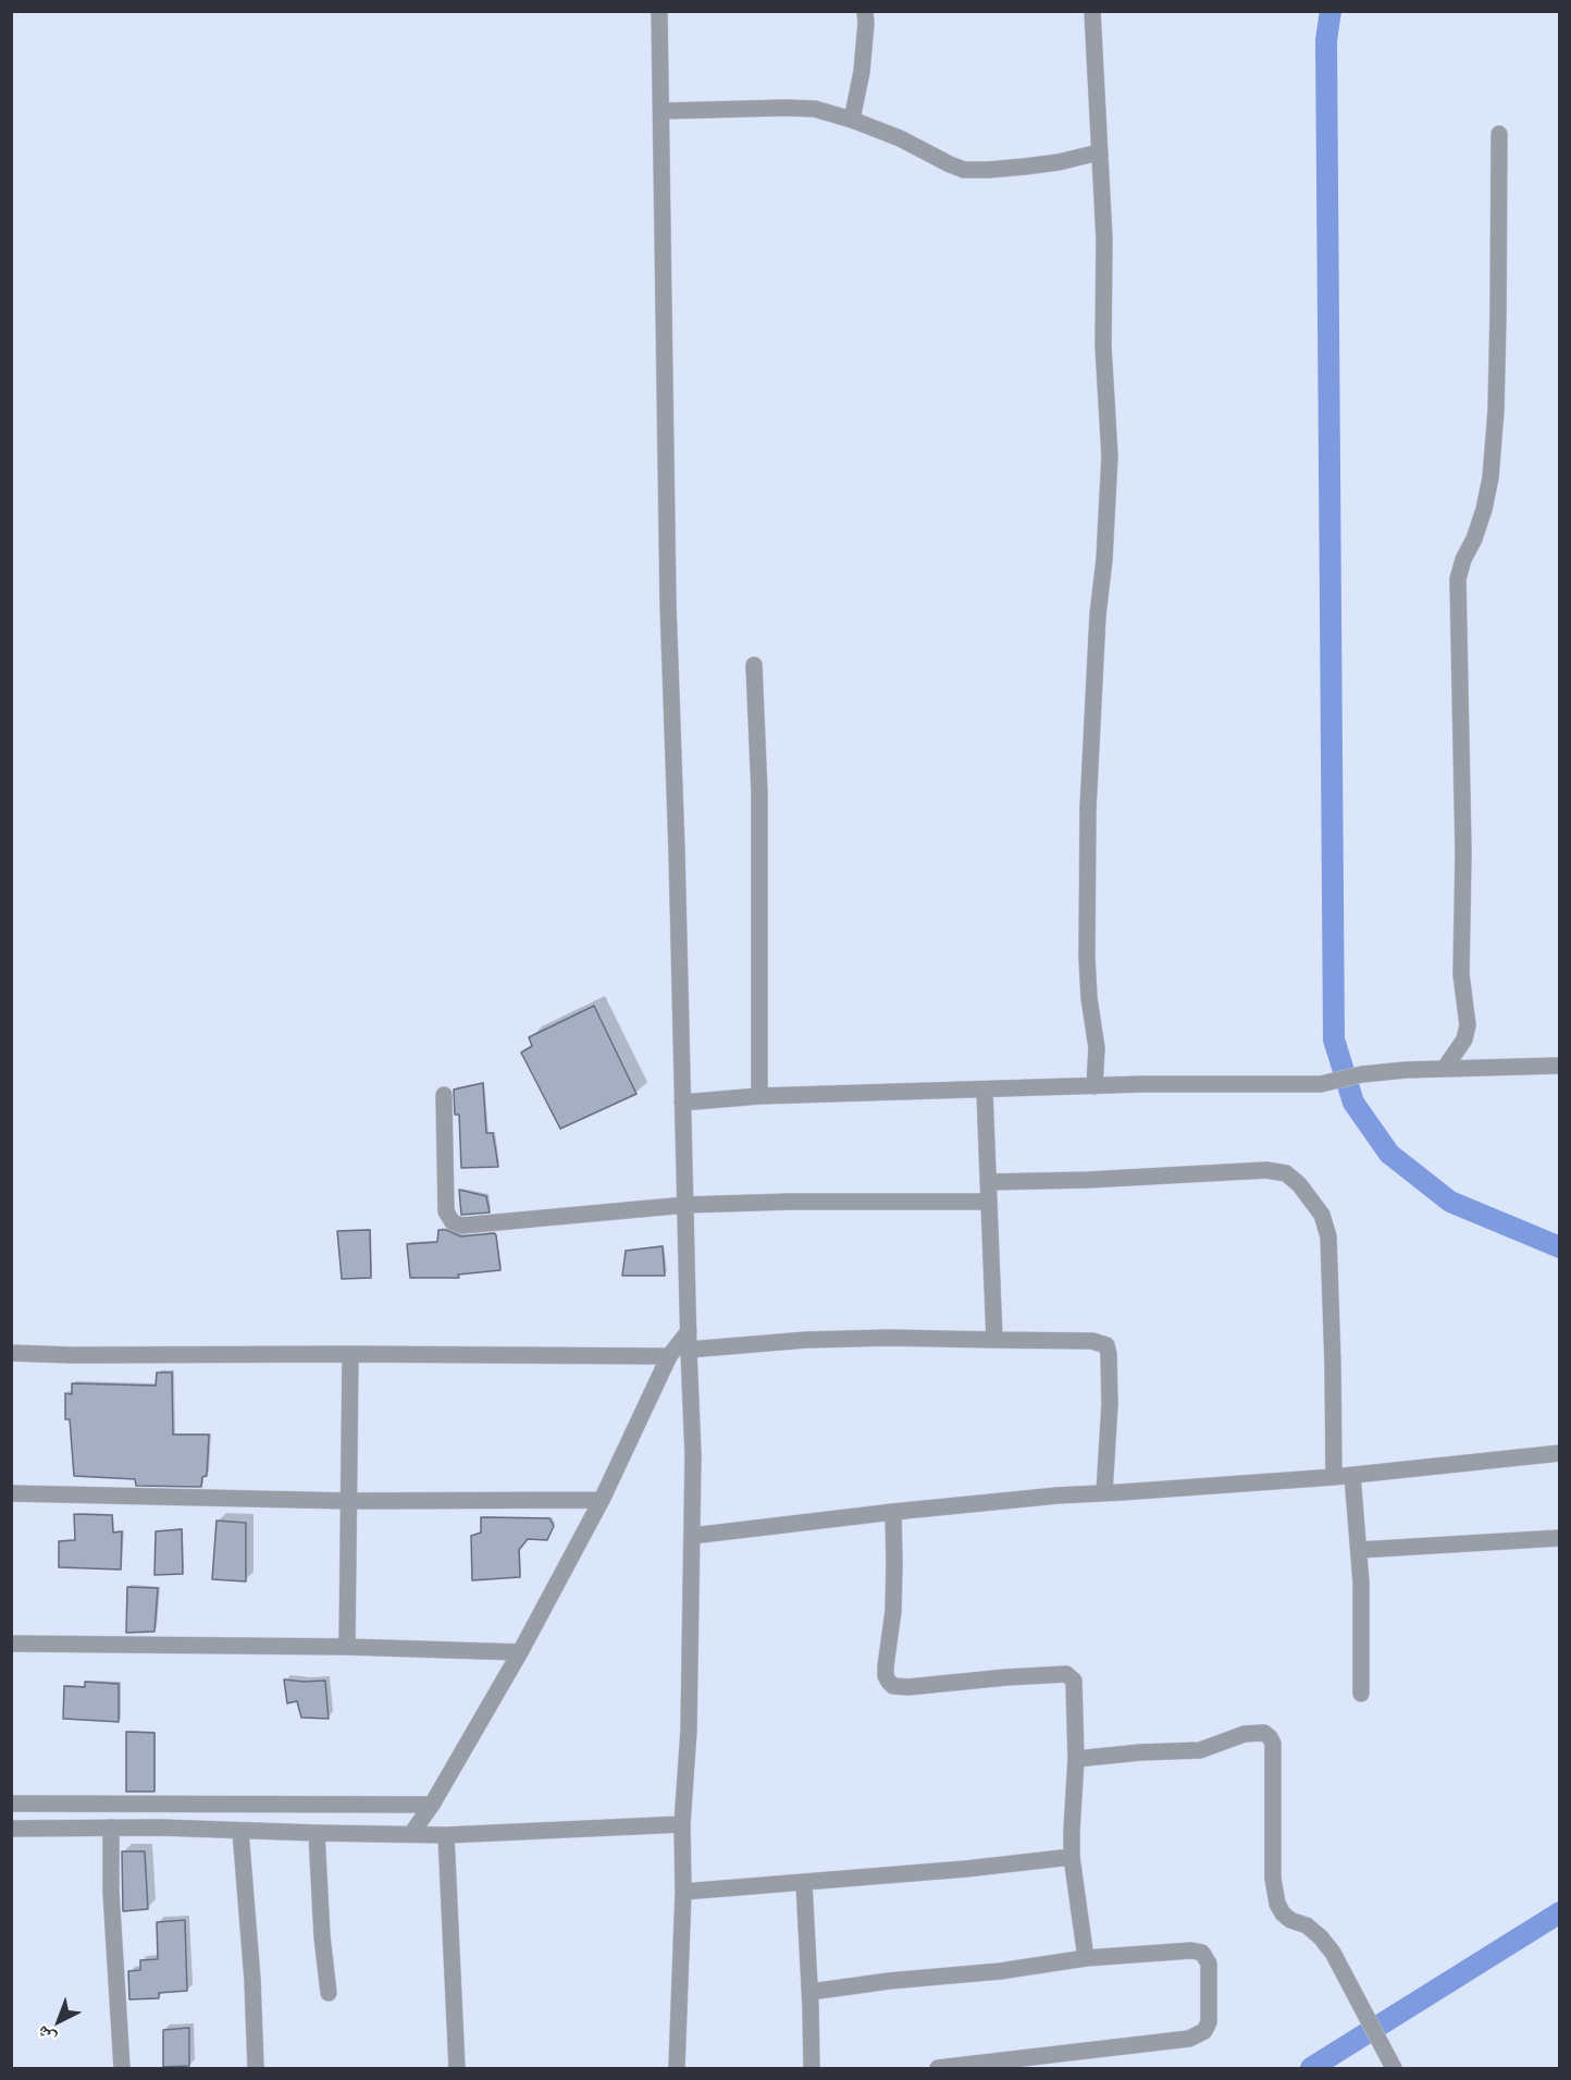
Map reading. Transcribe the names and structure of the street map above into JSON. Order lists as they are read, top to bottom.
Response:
{
  "north": "bottom left"
}
